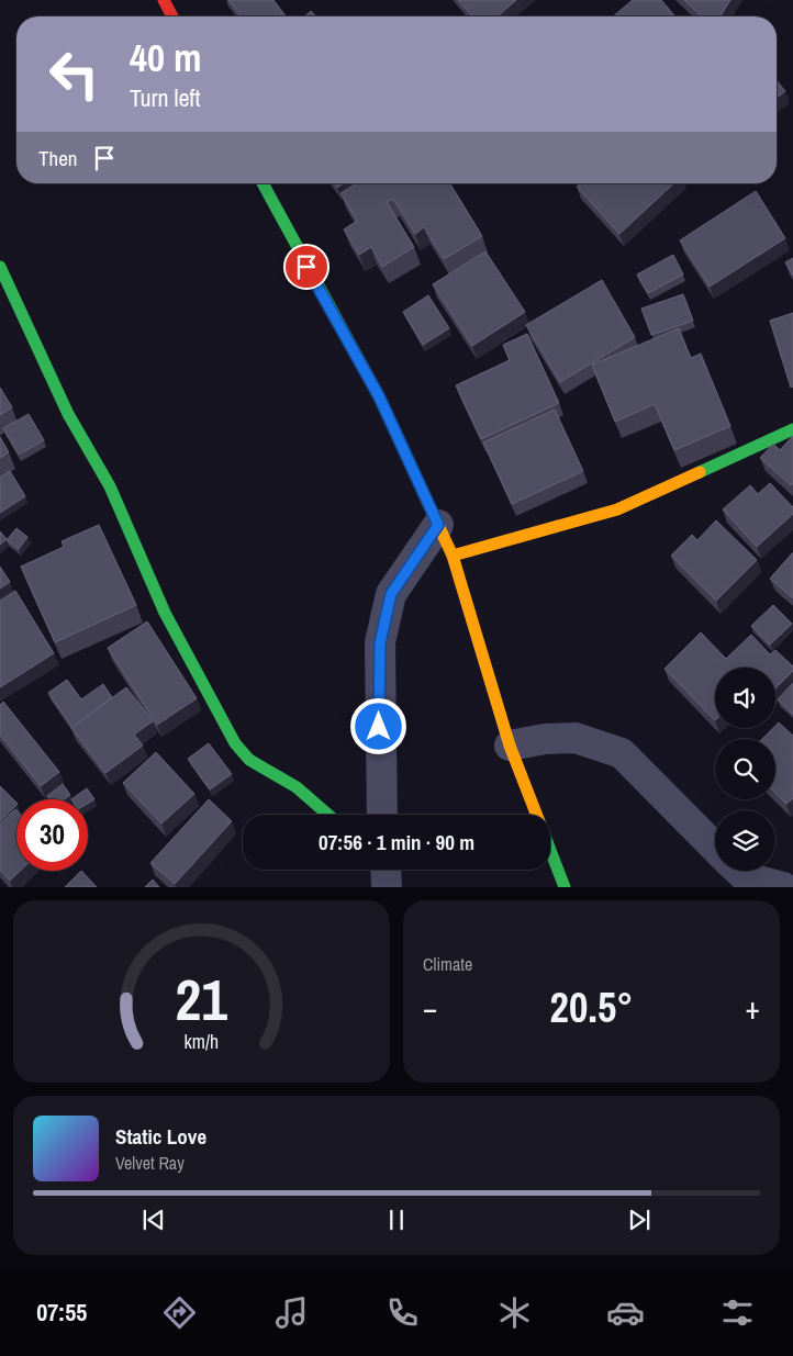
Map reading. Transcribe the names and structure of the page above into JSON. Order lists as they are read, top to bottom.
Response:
{
  "page": {
    "turn": ["40 m", "Turn left"],
    "then": "Then",
    "limit": "30",
    "trip": "07:56 · 1 min · 90 m",
    "tile": "Climate",
    "heat": ["−", "20.5°", "+"],
    "song": ["Static Love", "Velvet Ray"],
    "tabs": "07:55",
    "gauge": ["21", "km/h"]
  }
}
